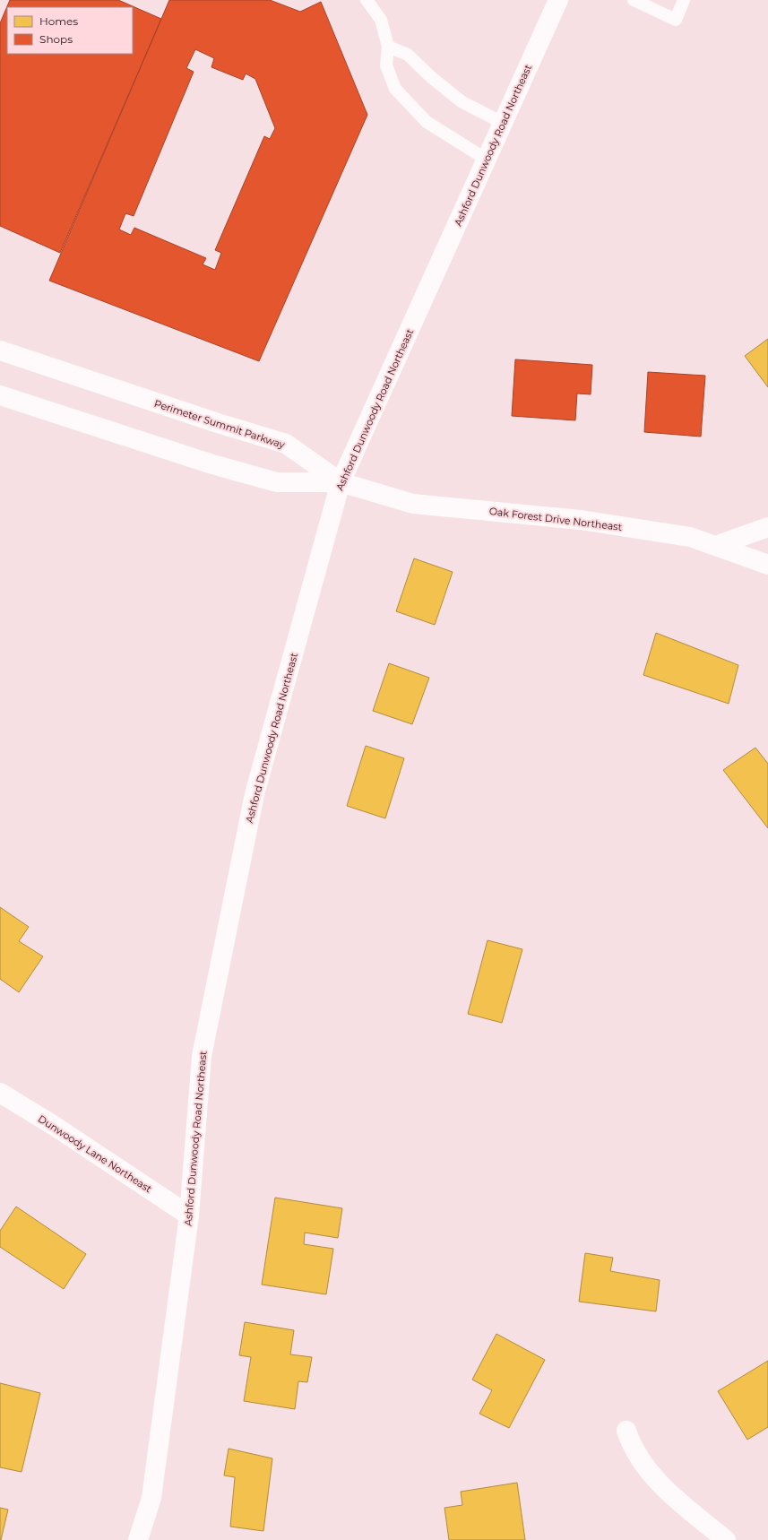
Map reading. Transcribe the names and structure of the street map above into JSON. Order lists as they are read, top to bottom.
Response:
{
  "streets": {
    "main road": [
      "Ashford Dunwoody Road Northeast",
      "Perimeter Summit Parkway",
      "Oak Forest Drive Northeast",
      "Dunwoody Lane Northeast"
    ]
  },
  "crossings": [
    ["Ashford Dunwoody Road Northeast", "Perimeter Summit Parkway"],
    ["Ashford Dunwoody Road Northeast", "Oak Forest Drive Northeast"],
    ["Ashford Dunwoody Road Northeast", "Dunwoody Lane Northeast"],
    ["Perimeter Summit Parkway", "Oak Forest Drive Northeast"]
  ],
  "legend": ["Homes", "Shops"]
}
